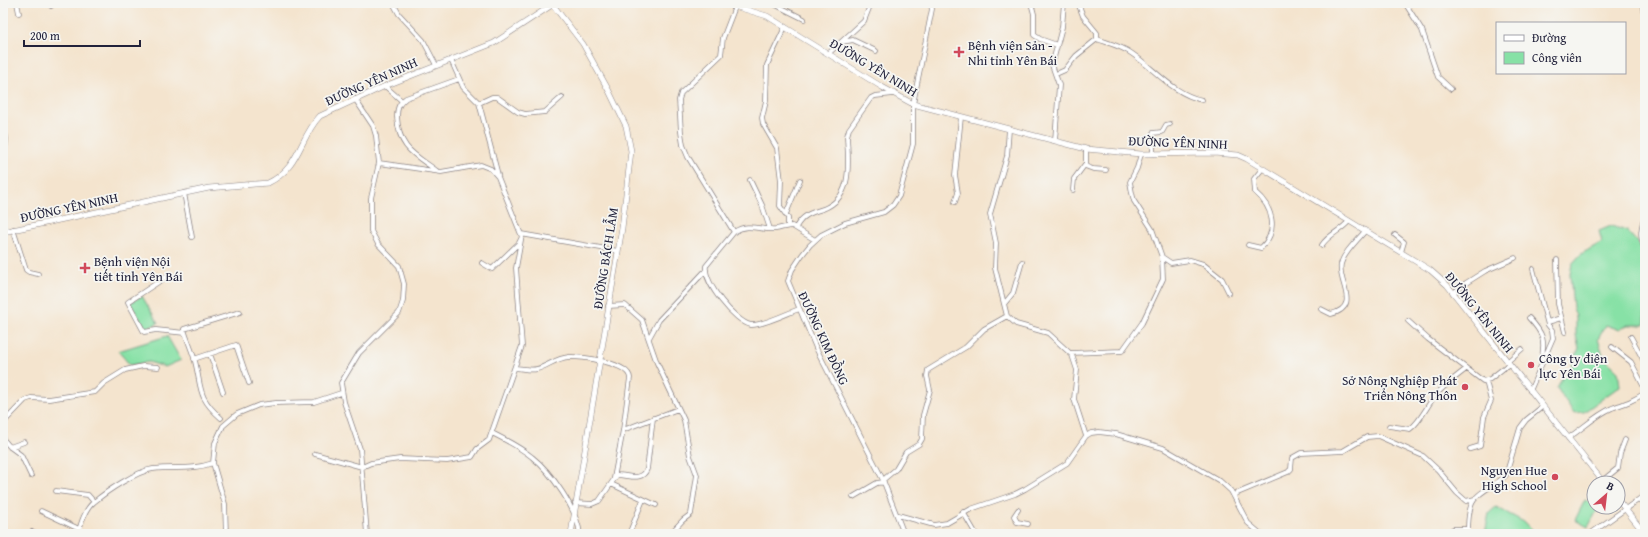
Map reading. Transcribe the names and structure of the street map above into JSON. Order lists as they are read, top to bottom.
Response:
{
  "streets": {
    "main road": ["ĐƯỜNG YÊN NINH", "ĐƯỜNG BÁCH LẪM"],
    "street": ["ĐƯỜNG KIM ĐỒNG"]
  },
  "crossings": [
    ["ĐƯỜNG YÊN NINH", "ĐƯỜNG BÁCH LẪM"],
    ["ĐƯỜNG YÊN NINH", "ĐƯỜNG KIM ĐỒNG"]
  ],
  "places": {
    "health": ["Bệnh viện Sản - Nhi tỉnh Yên Bái", "Bệnh viện Nội tiết tỉnh Yên Bái"],
    "other": ["Công ty điện lực Yên Bái", "Sở Nông Nghiệp Phát Triển Nông Thôn", "Nguyen Hue High School"]
  },
  "legend": ["Đường", "Công viên"],
  "scale_bar": "200 m",
  "north": "top right"
}
